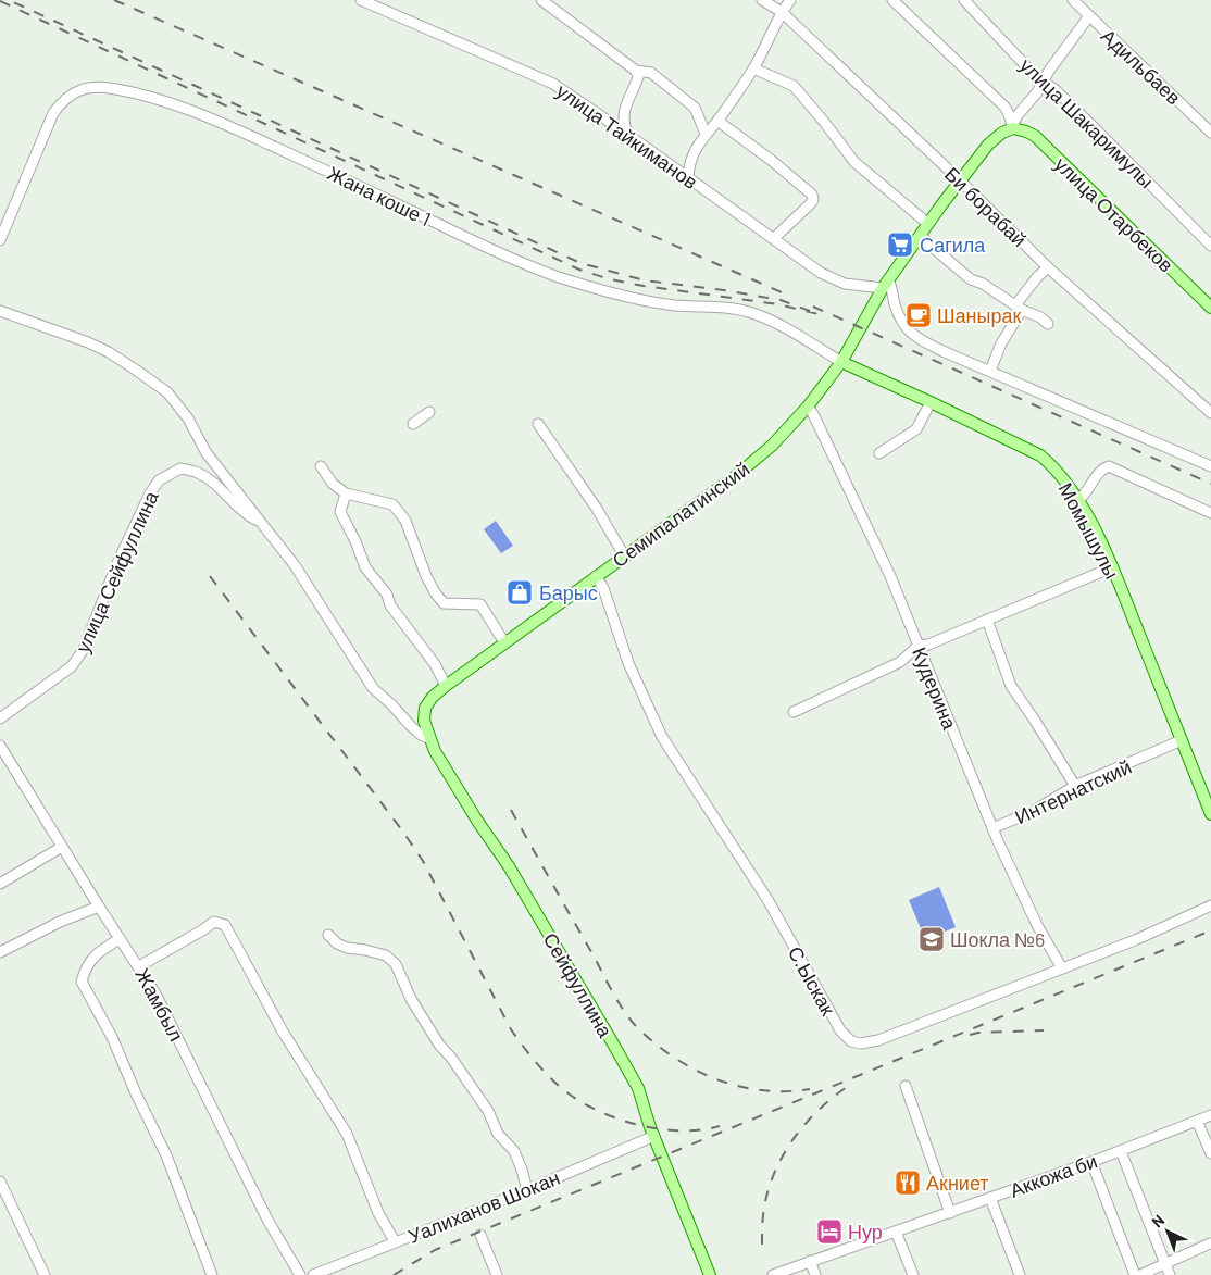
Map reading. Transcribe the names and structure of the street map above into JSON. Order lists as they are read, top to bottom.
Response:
{
  "streets": {
    "main road": [
      "улица Отарбеков",
      "Семипалатинский",
      "Момышулы",
      "Сейфуллина"
    ],
    "street": [
      "Адильбаев",
      "улица Шакаримулы",
      "улица Тайкиманов",
      "Жана коше 1",
      "Би борабай",
      "улица Сейфуллина",
      "Кудерина",
      "Интернатский",
      "С.Ыскак",
      "Жамбыл",
      "Аккожа би",
      "Уалиханов Шокан"
    ]
  },
  "crossings": [
    ["улица Тайкиманов", "Семипалатинский"],
    ["Жана коше 1", "Семипалатинский"],
    ["Жана коше 1", "Момышулы"],
    ["Би борабай", "Семипалатинский"],
    ["улица Отарбеков", "Семипалатинский"],
    ["Семипалатинский", "Момышулы"],
    ["Семипалатинский", "Кудерина"],
    ["Семипалатинский", "С.Ыскак"],
    ["Семипалатинский", "Сейфуллина"],
    ["Момышулы", "Интернатский"],
    ["улица Сейфуллина", "Сейфуллина"],
    ["Кудерина", "Интернатский"],
    ["Кудерина", "С.Ыскак"],
    ["Сейфуллина", "Уалиханов Шокан"]
  ],
  "places": {
    "supermarket": ["Сагила"],
    "cafe": ["Шанырак"],
    "shop": ["Барыс"],
    "school or university": ["Шокла №6"],
    "restaurant": ["Акниет"],
    "hotel": ["Нур"]
  },
  "north": "top left"
}
